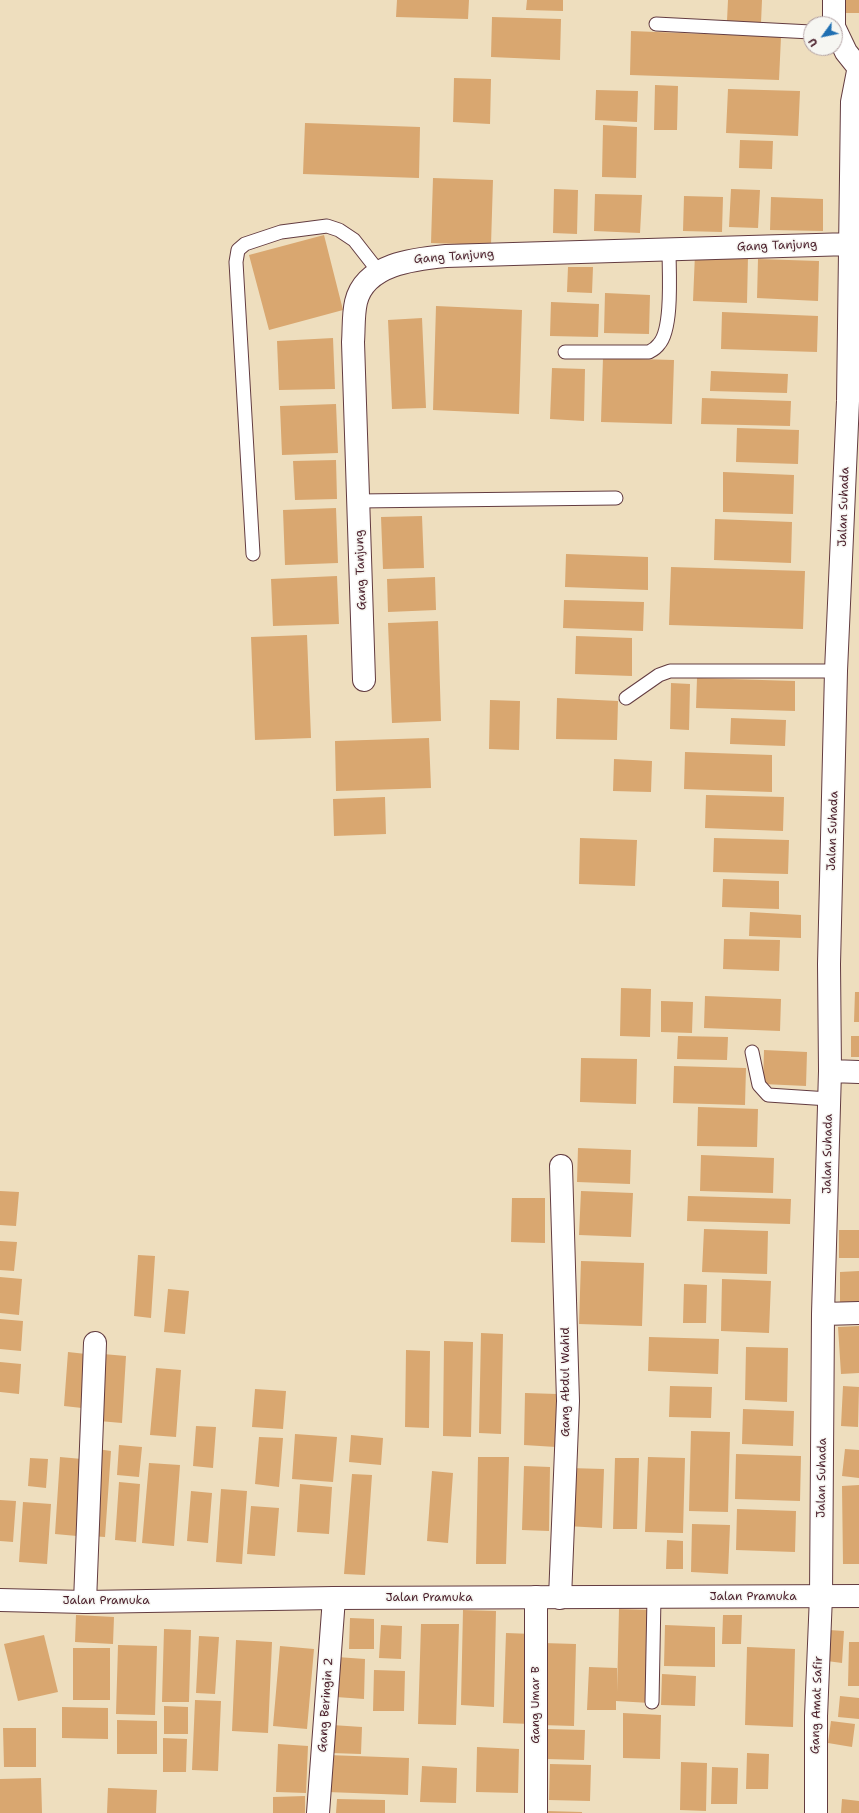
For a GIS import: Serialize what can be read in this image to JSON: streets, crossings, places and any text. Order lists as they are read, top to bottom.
{
  "streets": {
    "street": [
      "Gang Tanjung",
      "Jalan Suhada",
      "Gang Abdul Wahid",
      "Jalan Pramuka",
      "Gang Beringin 2",
      "Gang Umar B",
      "Gang Amat Safir"
    ]
  },
  "crossings": [
    ["Gang Tanjung", "Jalan Suhada"],
    ["Jalan Suhada", "Jalan Pramuka"],
    ["Jalan Suhada", "Gang Amat Safir"],
    ["Gang Abdul Wahid", "Jalan Pramuka"],
    ["Jalan Pramuka", "Gang Beringin 2"],
    ["Jalan Pramuka", "Gang Umar B"],
    ["Jalan Pramuka", "Gang Amat Safir"]
  ],
  "north": "bottom left"
}
